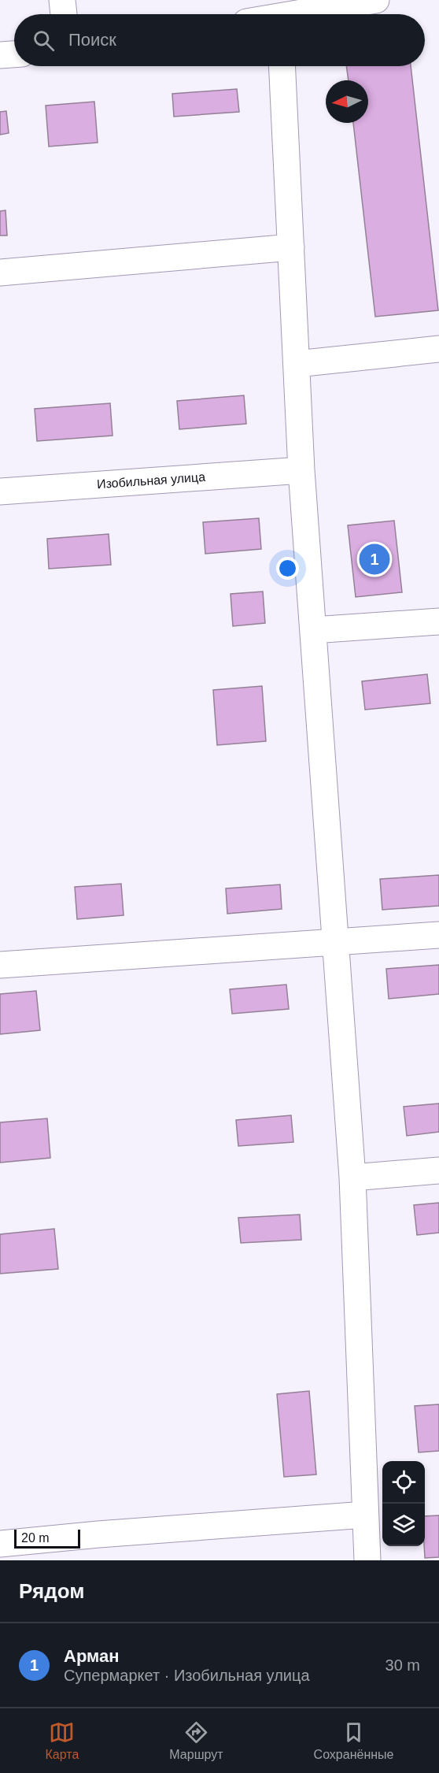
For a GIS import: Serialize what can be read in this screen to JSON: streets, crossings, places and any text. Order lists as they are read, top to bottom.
{
  "streets": {
    "street": ["Изобильная улица"]
  },
  "scale_bar": "20 m",
  "north": "left",
  "page": {
    "search": "Поиск",
    "pins": "1",
    "scale": "20 m",
    "heading": "Рядом",
    "list": [
      {
        "mark": "1",
        "name": "Арман",
        "note": "Супермаркет · Изобильная улица",
        "value": "30 m"
      }
    ],
    "nav": ["Карта", "Маршрут", "Сохранённые"]
  }
}
